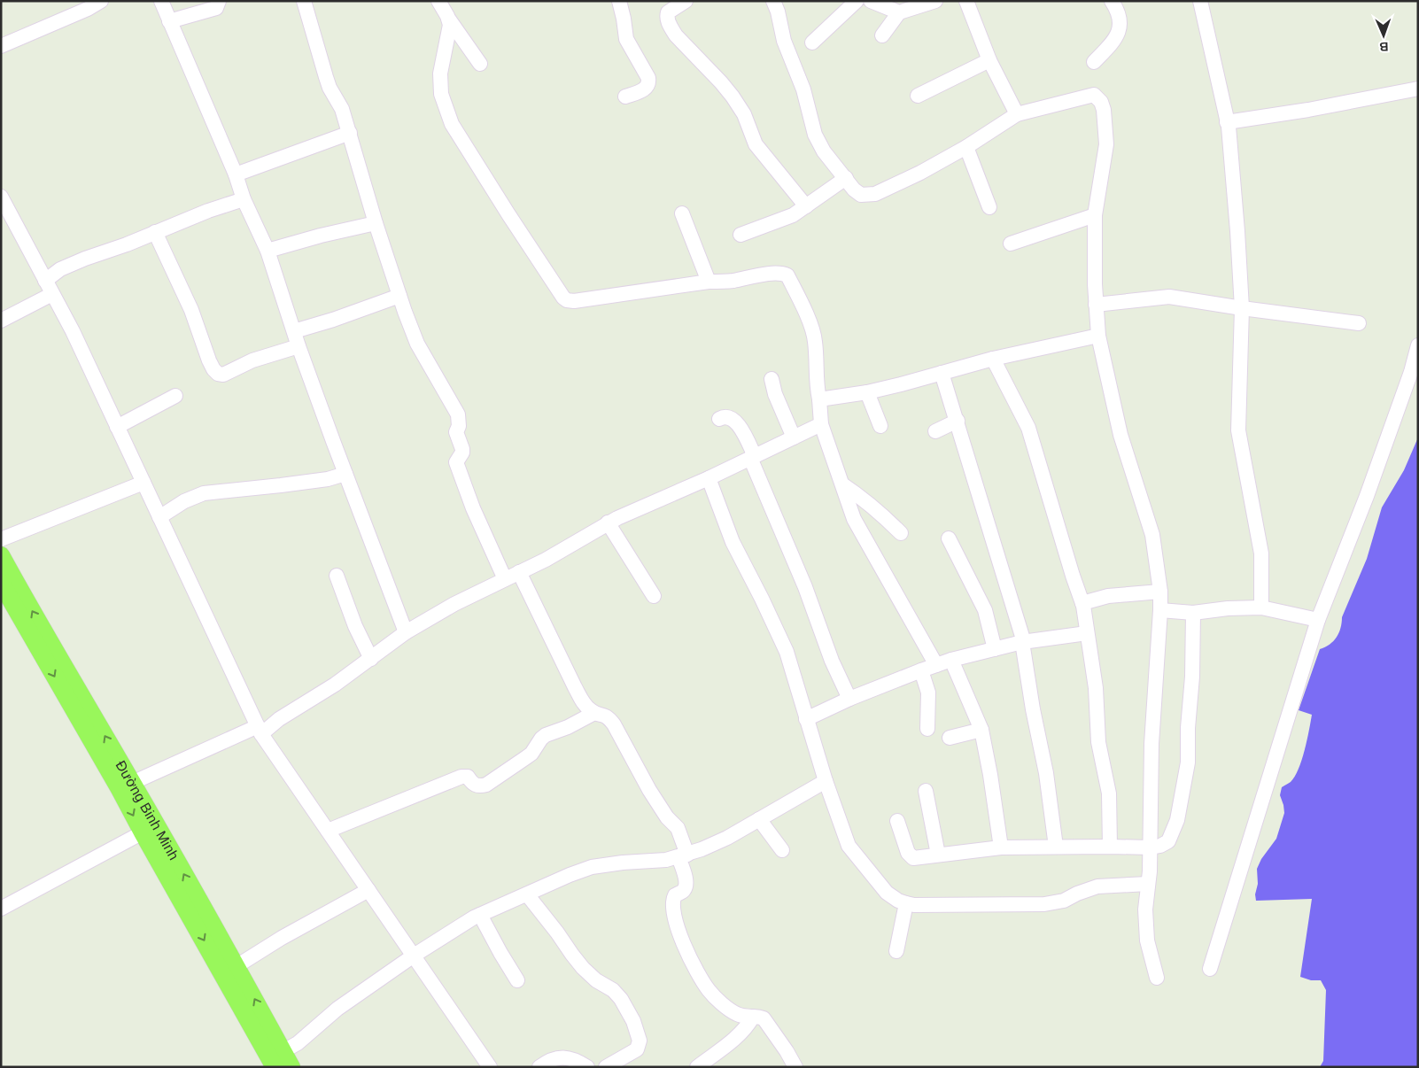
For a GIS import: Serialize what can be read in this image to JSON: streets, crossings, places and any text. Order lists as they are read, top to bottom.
{
  "streets": {
    "main road": ["Đường Binh Minh"]
  },
  "north": "bottom"
}
